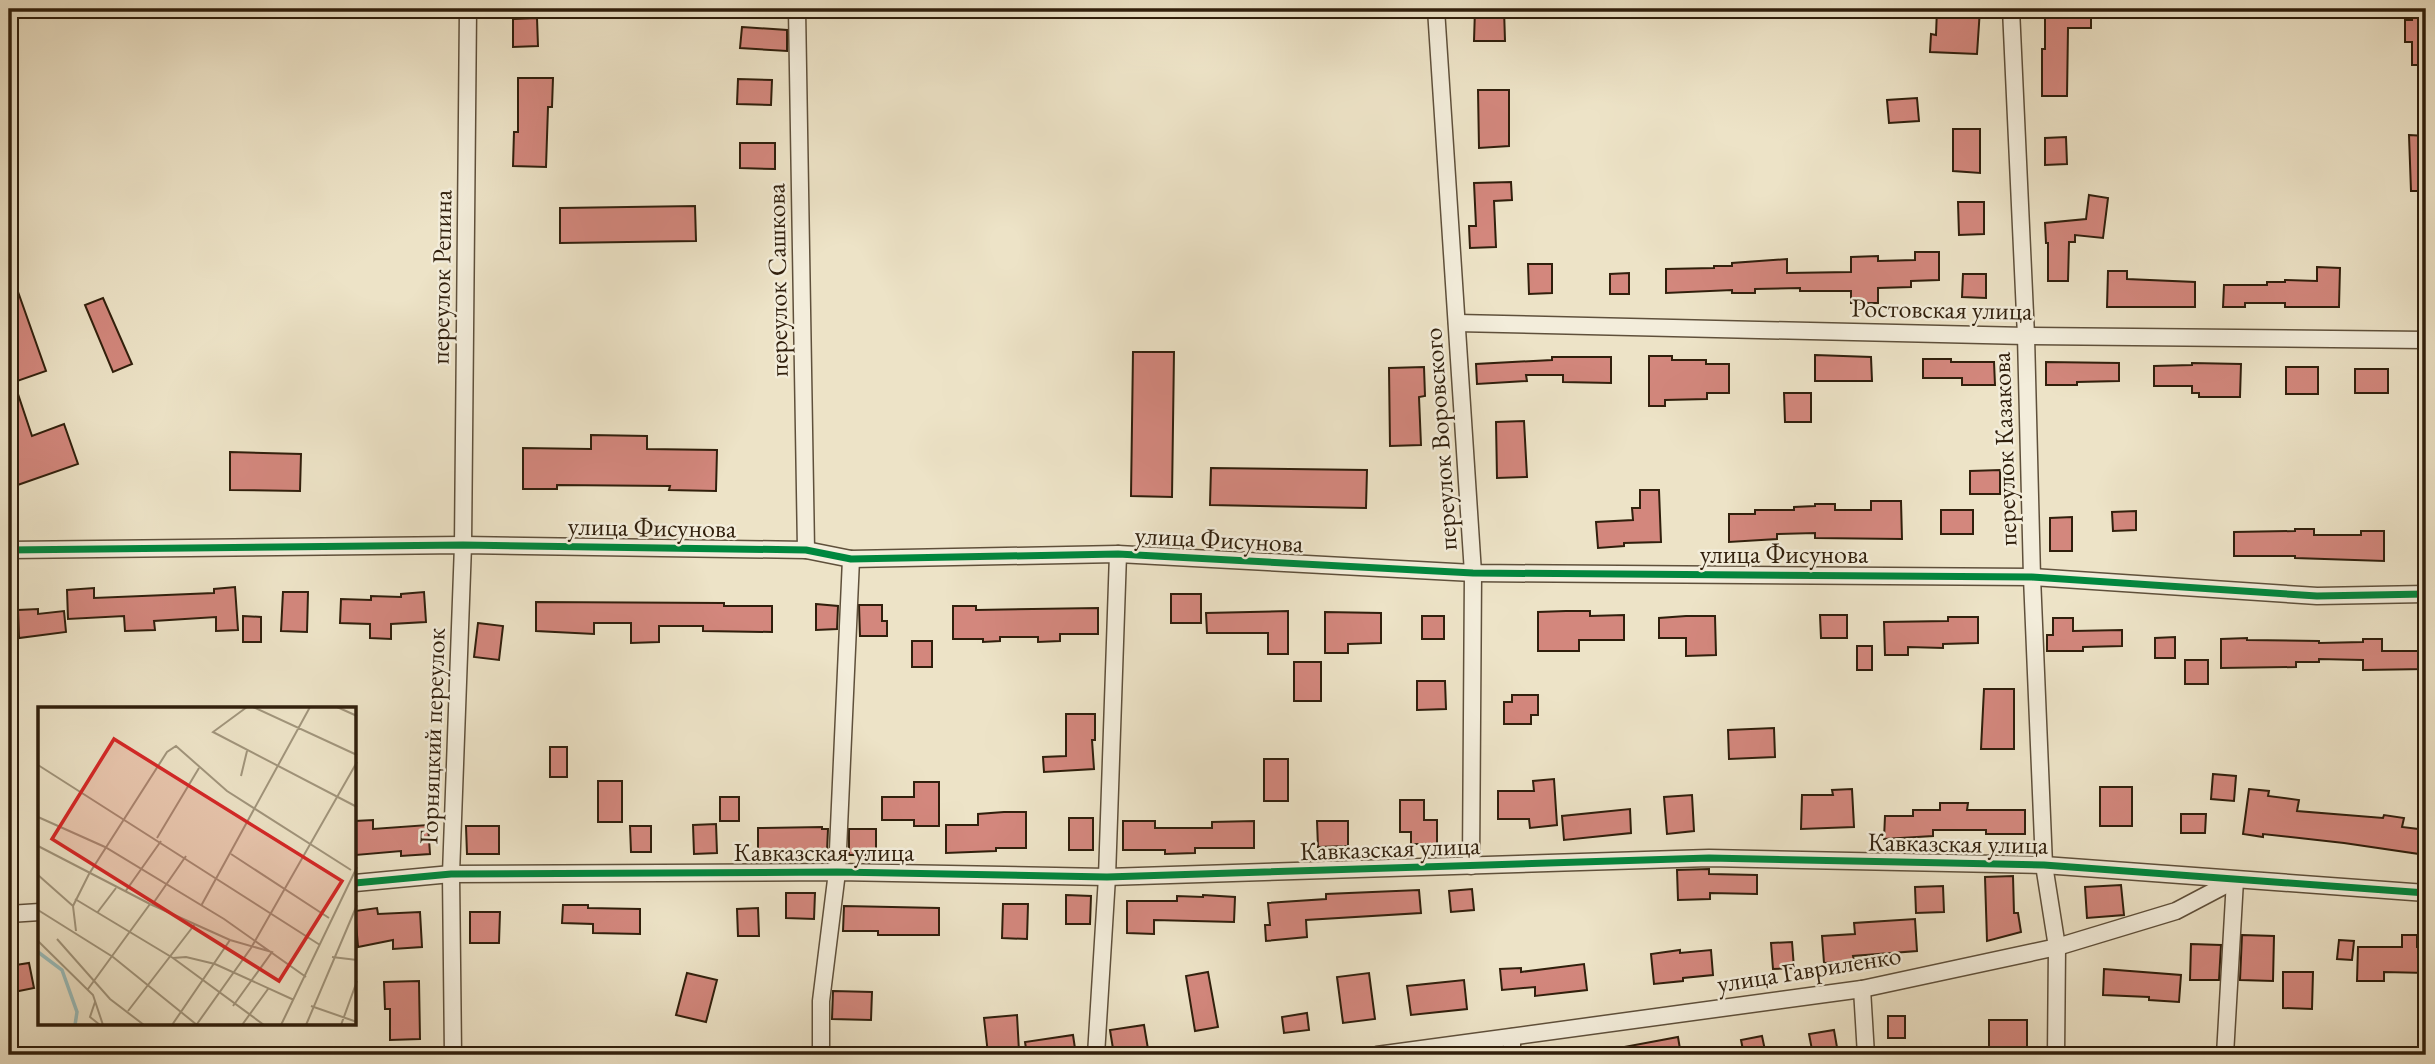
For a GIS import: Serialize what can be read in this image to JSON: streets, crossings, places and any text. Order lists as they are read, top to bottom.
{
  "streets": {
    "street": [
      "переулок Репина",
      "переулок Сашкова",
      "Ростовская улица",
      "переулок Воровского",
      "переулок Казакова",
      "улица Фисунова",
      "Горняцкий переулок",
      "Кавказская улица",
      "улица Гавриленко"
    ]
  },
  "crossings": [
    ["переулок Репина", "улица Фисунова"],
    ["переулок Репина", "Горняцкий переулок"],
    ["переулок Сашкова", "улица Фисунова"],
    ["Ростовская улица", "переулок Воровского"],
    ["Ростовская улица", "переулок Казакова"],
    ["переулок Воровского", "улица Фисунова"],
    ["переулок Воровского", "Кавказская улица"],
    ["переулок Казакова", "улица Фисунова"],
    ["переулок Казакова", "Кавказская улица"],
    ["переулок Казакова", "улица Гавриленко"],
    ["улица Фисунова", "Горняцкий переулок"],
    ["Горняцкий переулок", "Кавказская улица"],
    ["Кавказская улица", "улица Гавриленко"]
  ]
}
